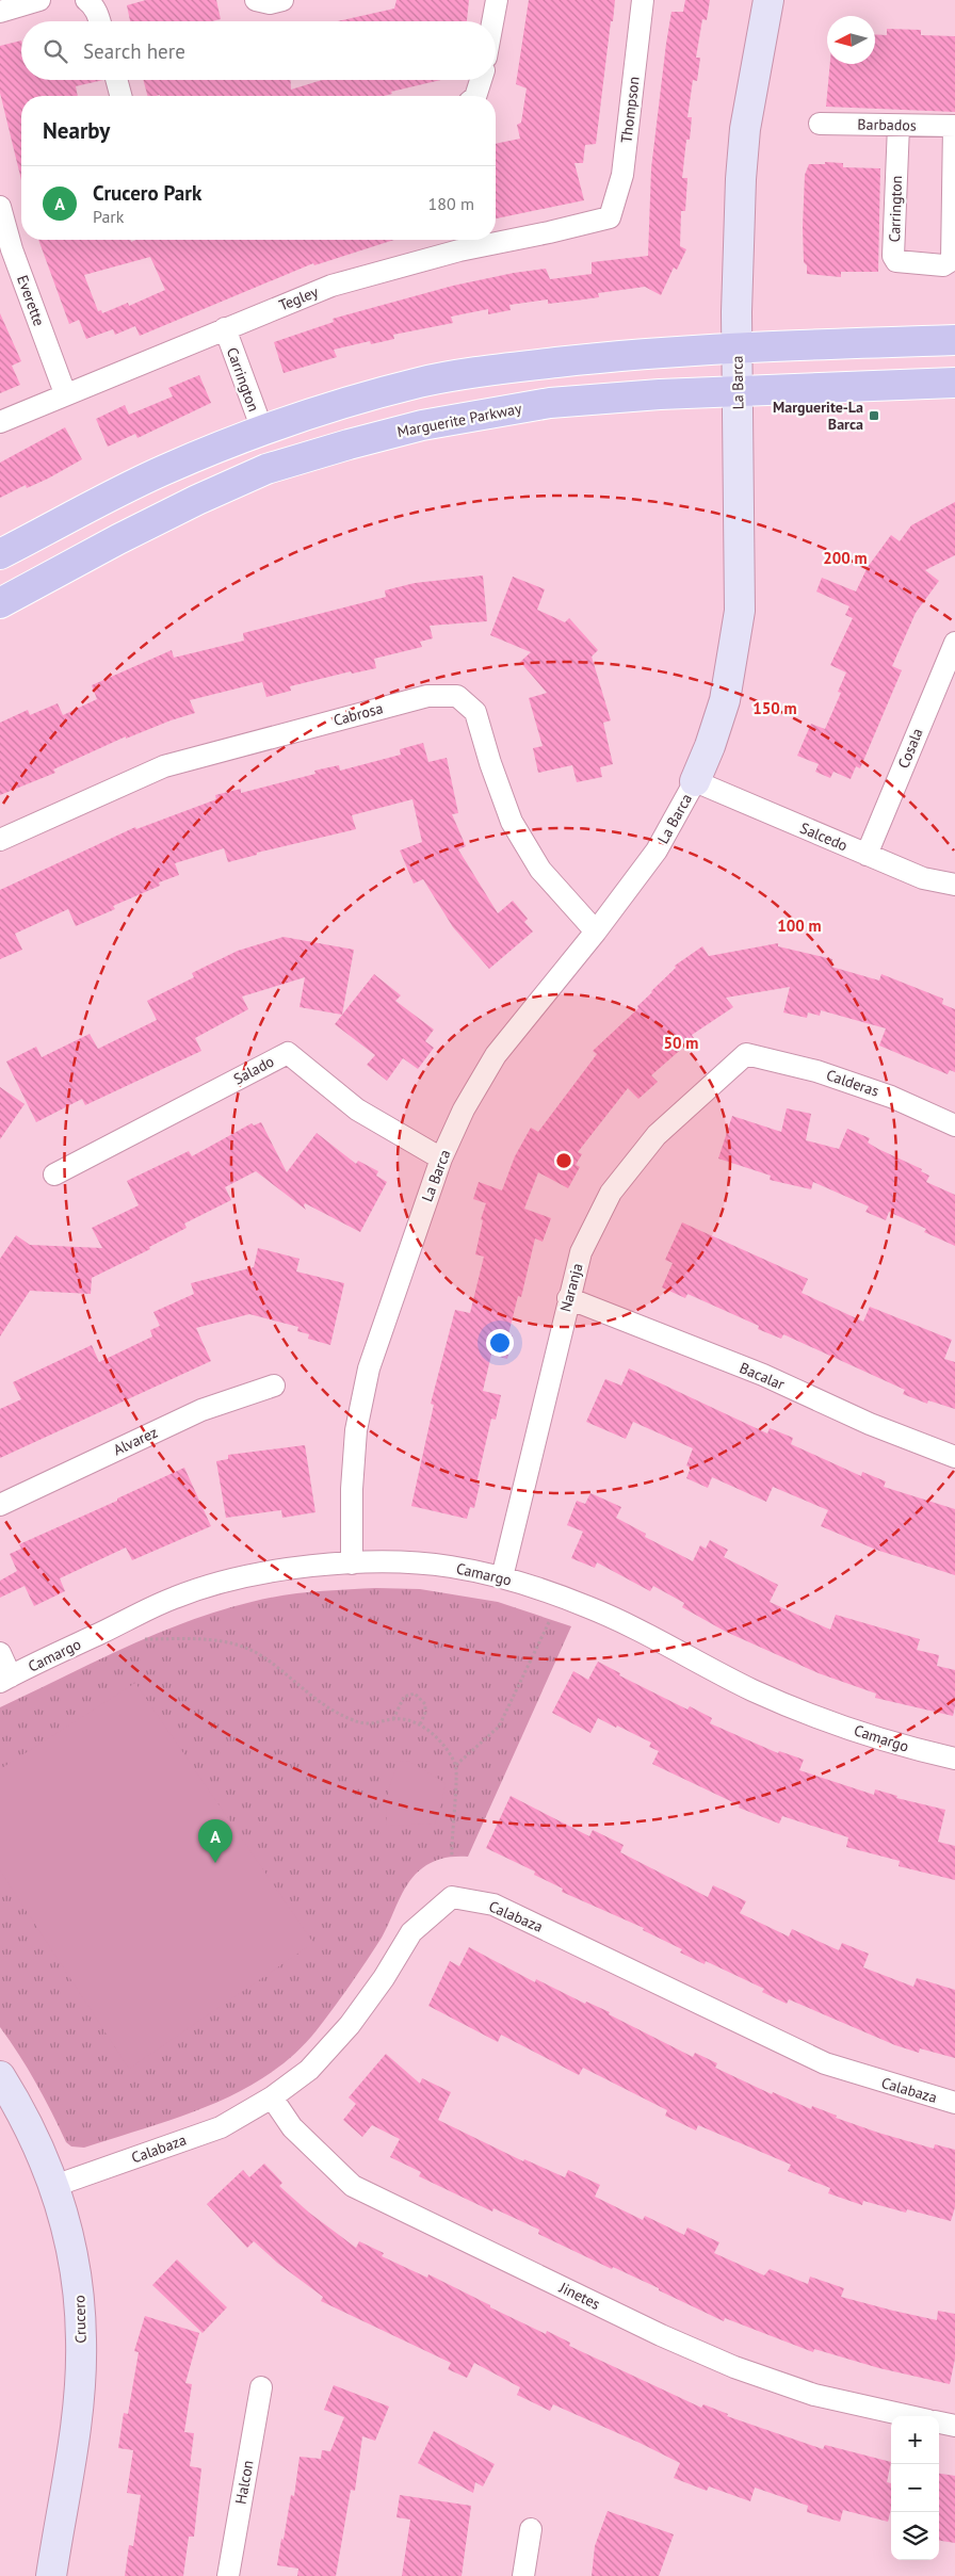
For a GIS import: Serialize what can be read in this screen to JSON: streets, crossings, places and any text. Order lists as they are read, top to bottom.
{
  "streets": {
    "main road": ["Marguerite Parkway"],
    "street": [
      "Thompson",
      "Barbados",
      "Carrington",
      "Tegley",
      "Everette",
      "La Barca",
      "Cabrosa",
      "Cosala",
      "Salcedo",
      "Salado",
      "Calderas",
      "Naranja",
      "Bacalar",
      "Alvarez",
      "Camargo",
      "Calabaza",
      "Jinetes",
      "Crucero",
      "Halcon"
    ]
  },
  "crossings": [
    ["Thompson", "Tegley"],
    ["Barbados", "Carrington"],
    ["Carrington", "Tegley"],
    ["Tegley", "Everette"],
    ["La Barca", "Marguerite Parkway"],
    ["La Barca", "Cabrosa"],
    ["La Barca", "Salcedo"],
    ["La Barca", "Salado"],
    ["La Barca", "Camargo"],
    ["Cosala", "Salcedo"],
    ["Calderas", "Naranja"],
    ["Naranja", "Bacalar"],
    ["Naranja", "Camargo"],
    ["Calabaza", "Jinetes"],
    ["Calabaza", "Crucero"]
  ],
  "places": {
    "transit": ["Marguerite-La Barca"]
  },
  "north": "left",
  "page": {
    "search": "Search here",
    "heading": "Nearby",
    "list": [
      {
        "mark": "A",
        "name": "Crucero Park",
        "note": "Park",
        "value": "180 m"
      }
    ],
    "pins": "A",
    "map_buttons": ["+", "−"]
  },
  "rings": [
    "200 m",
    "150 m",
    "100 m",
    "50 m"
  ]
}
